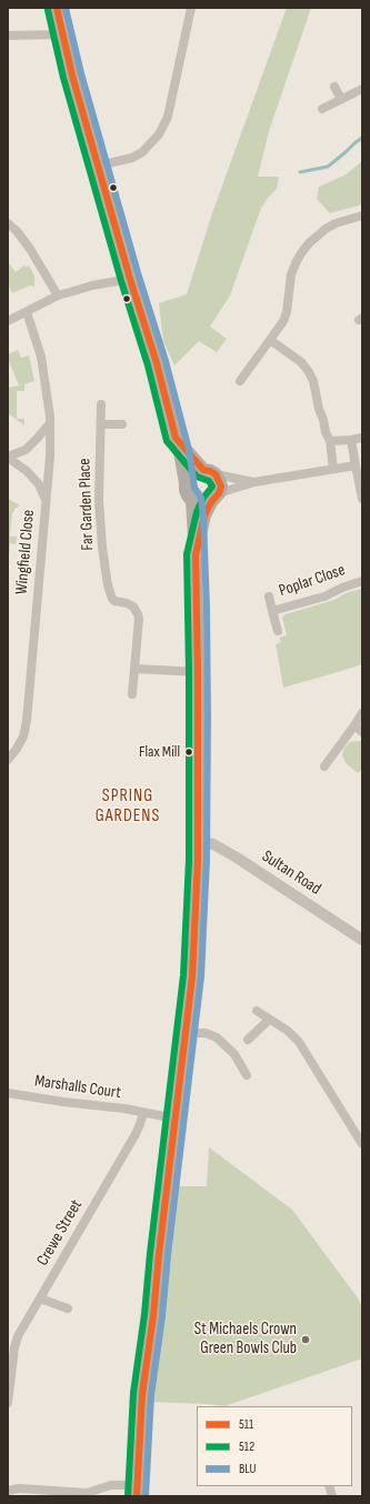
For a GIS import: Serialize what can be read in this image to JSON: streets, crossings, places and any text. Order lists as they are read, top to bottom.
{
  "streets": {
    "street": [
      "Far Garden Place",
      "Wingfield Close",
      "Poplar Close",
      "Sultan Road",
      "Marshalls Court",
      "Crewe Street"
    ]
  },
  "crossings": [
    ["Marshalls Court", "Crewe Street"]
  ],
  "districts": ["SPRING GARDENS"],
  "places": ["Flax Mill", "St Michaels Crown Green Bowls Club"],
  "lines": ["transit line 511", "transit line BLU", "transit line 512"],
  "legend": ["511", "512", "BLU"]
}
